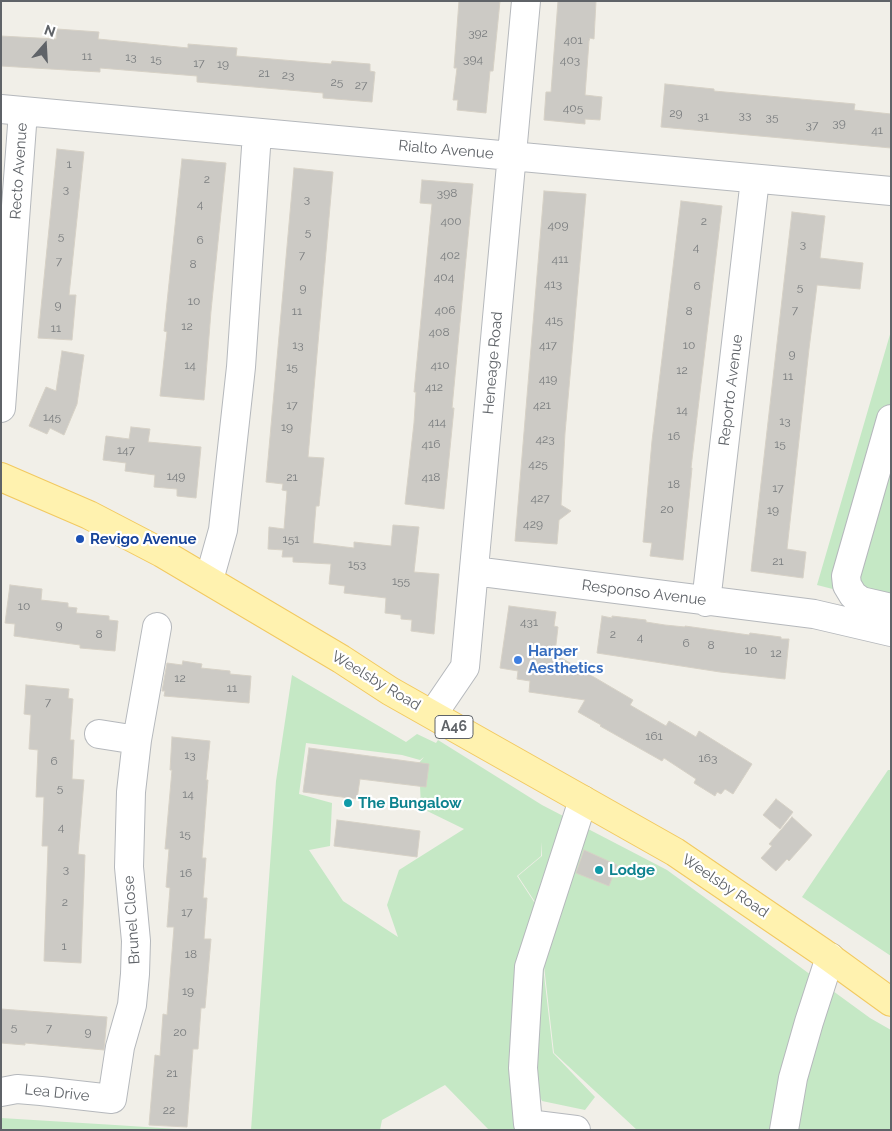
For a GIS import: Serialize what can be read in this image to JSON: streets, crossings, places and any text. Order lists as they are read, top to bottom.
{
  "streets": {
    "main road": ["Weelsby Road", "A46"],
    "street": [
      "Rialto Avenue",
      "Recto Avenue",
      "Heneage Road",
      "Reporto Avenue",
      "Responso Avenue",
      "Brunel Close",
      "Lea Drive"
    ]
  },
  "crossings": [
    ["Rialto Avenue", "Recto Avenue"],
    ["Rialto Avenue", "Heneage Road"],
    ["Rialto Avenue", "Reporto Avenue"],
    ["Heneage Road", "Responso Avenue"],
    ["Heneage Road", "Weelsby Road"],
    ["Reporto Avenue", "Responso Avenue"],
    ["Brunel Close", "Lea Drive"]
  ],
  "places": [
    "Revigo Avenue",
    "Harper Aesthetics",
    "The Bungalow",
    "Lodge"
  ],
  "house_numbers": [
    "392",
    "401",
    "11",
    "13",
    "15",
    "394",
    "403",
    "17",
    "19",
    "21",
    "23",
    "25",
    "27",
    "405",
    "29",
    "33",
    "31",
    "35",
    "39",
    "37",
    "41",
    "1",
    "2",
    "3",
    "398",
    "3",
    "4",
    "400",
    "2",
    "409",
    "5",
    "5",
    "6",
    "3",
    "4",
    "7",
    "402",
    "411",
    "7",
    "8",
    "404",
    "413",
    "6",
    "5",
    "9",
    "10",
    "9",
    "406",
    "7",
    "11",
    "8",
    "415",
    "12",
    "11",
    "408",
    "13",
    "417",
    "10",
    "9",
    "14",
    "410",
    "15",
    "12",
    "11",
    "419",
    "412",
    "17",
    "421",
    "14",
    "145",
    "13",
    "414",
    "19",
    "16",
    "423",
    "416",
    "15",
    "147",
    "425",
    "149",
    "21",
    "418",
    "18",
    "17",
    "427",
    "20",
    "19",
    "429",
    "151",
    "21",
    "153",
    "155",
    "10",
    "431",
    "9",
    "8",
    "2",
    "4",
    "6",
    "8",
    "10",
    "12",
    "12",
    "11",
    "7",
    "161",
    "13",
    "163",
    "6",
    "5",
    "14",
    "4",
    "15",
    "3",
    "16",
    "2",
    "17",
    "1",
    "18",
    "19",
    "5",
    "7",
    "9",
    "20",
    "21",
    "22"
  ],
  "north": "top"
}
